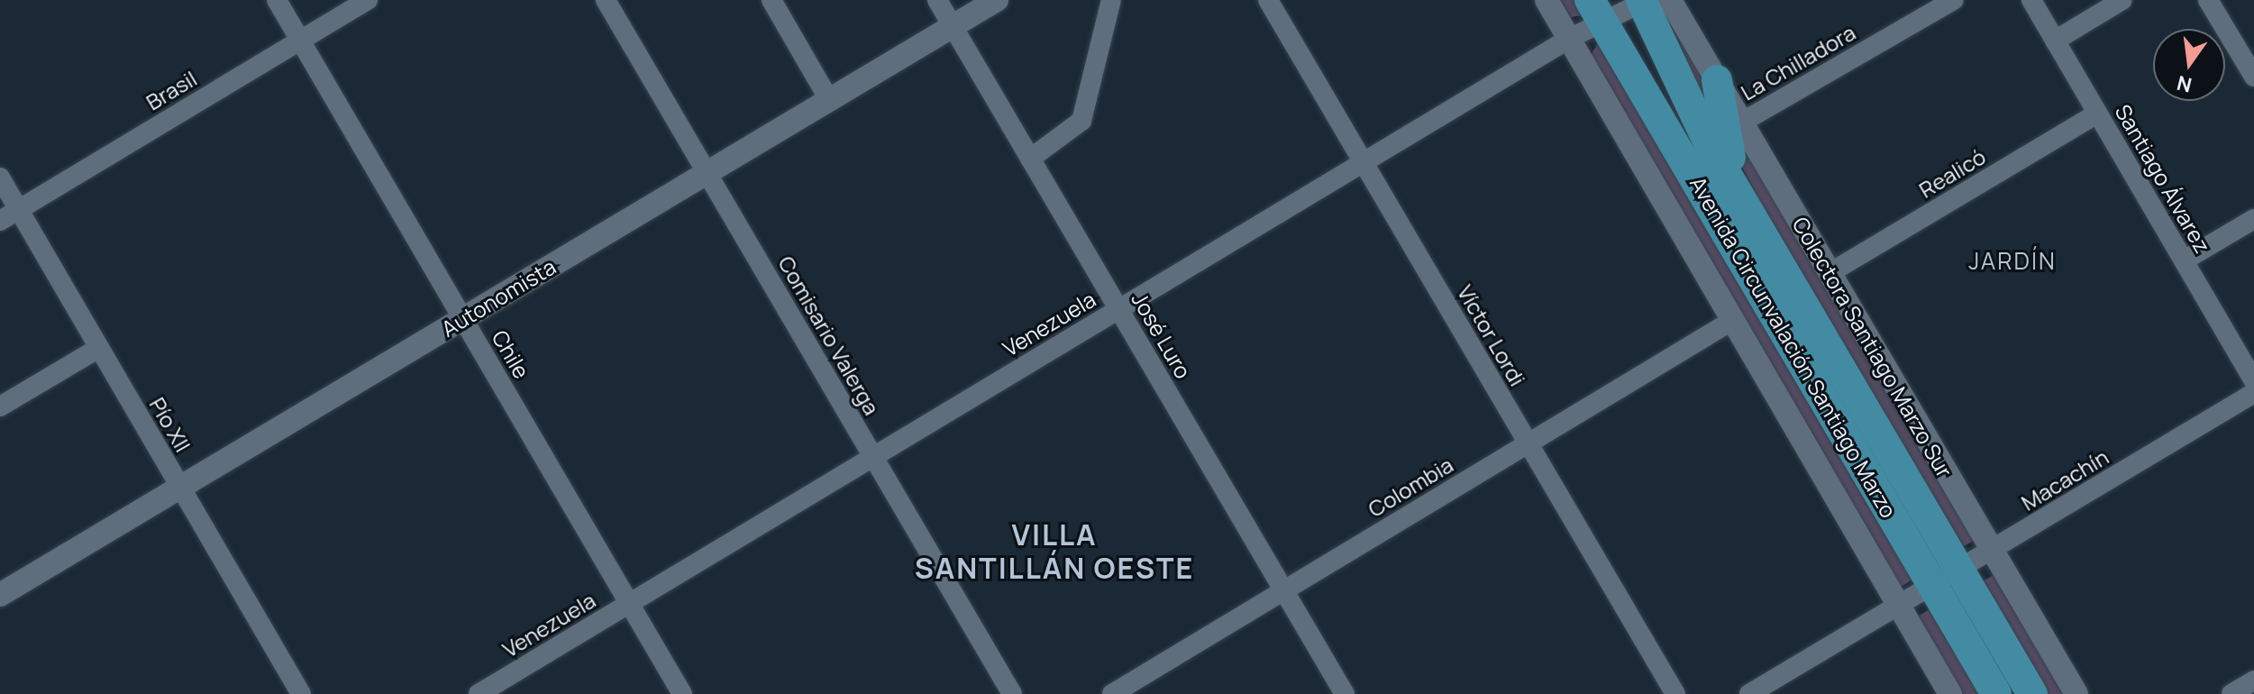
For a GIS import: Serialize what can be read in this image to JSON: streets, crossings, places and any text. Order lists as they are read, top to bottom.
{
  "streets": {
    "main road": ["Avenida Circunvalación Santiago Marzo"],
    "street": [
      "La Chilladora",
      "Brasil",
      "Realicó",
      "Santiago Álvarez",
      "Autonomista",
      "Venezuela",
      "Comisario Valerga",
      "José Luro",
      "Víctor Lordi",
      "Colectora Santiago Marzo Sur",
      "Chile",
      "Pío XII",
      "Macachín",
      "Colombia"
    ]
  },
  "crossings": [
    ["La Chilladora", "Colectora Santiago Marzo Sur"],
    ["Brasil", "Chile"],
    ["Brasil", "Pío XII"],
    ["Realicó", "Santiago Álvarez"],
    ["Realicó", "Colectora Santiago Marzo Sur"],
    ["Autonomista", "Comisario Valerga"],
    ["Autonomista", "José Luro"],
    ["Autonomista", "Chile"],
    ["Autonomista", "Pío XII"],
    ["Venezuela", "Comisario Valerga"],
    ["Venezuela", "José Luro"],
    ["Venezuela", "Víctor Lordi"],
    ["Venezuela", "Avenida Circunvalación Santiago Marzo"],
    ["Venezuela", "Colectora Santiago Marzo Sur"],
    ["Venezuela", "Chile"],
    ["José Luro", "Colombia"],
    ["Víctor Lordi", "Colombia"],
    ["Avenida Circunvalación Santiago Marzo", "Colectora Santiago Marzo Sur"],
    ["Avenida Circunvalación Santiago Marzo", "Macachín"],
    ["Colectora Santiago Marzo Sur", "Macachín"]
  ],
  "districts": ["JARDÍN", "VILLA SANTILLÁN OESTE"],
  "north": "bottom"
}
